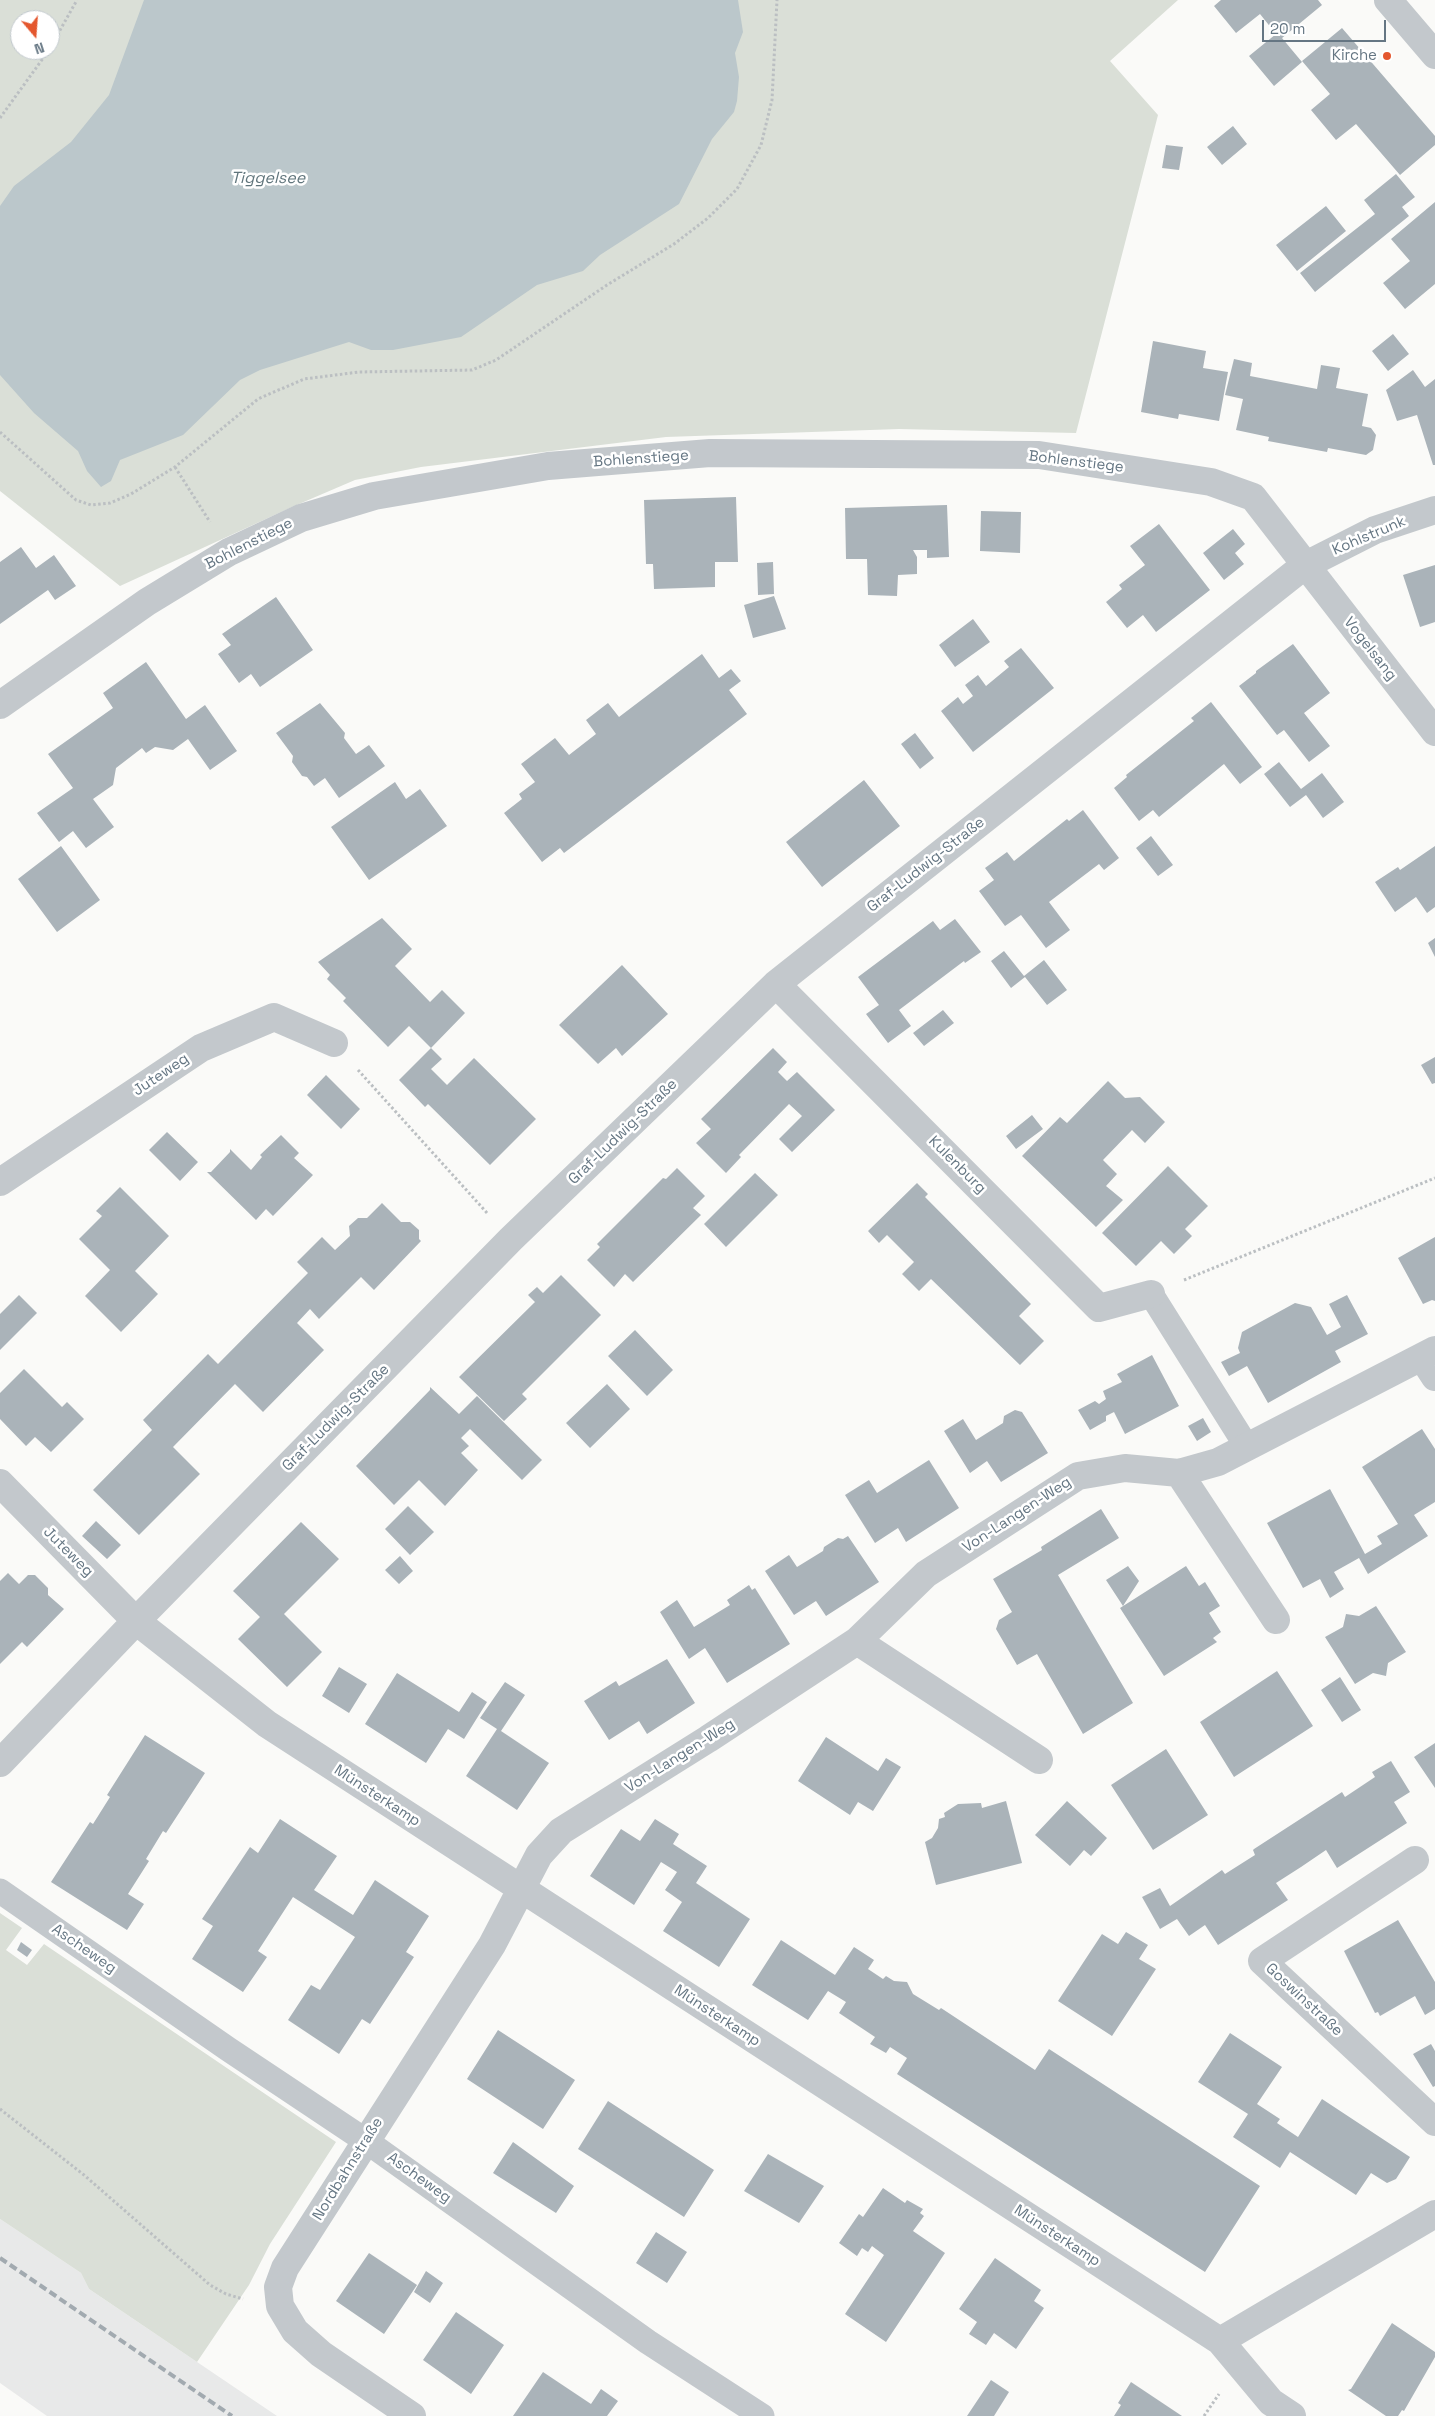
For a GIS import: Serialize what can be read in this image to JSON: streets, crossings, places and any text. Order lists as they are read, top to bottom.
{
  "streets": {
    "street": [
      "Bohlenstiege",
      "Kohlstrunk",
      "Vogelsang",
      "Graf-Ludwig-Straße",
      "Juteweg",
      "Kulenburg",
      "Von-Langen-Weg",
      "Münsterkamp",
      "Goswinstraße",
      "Nordbahnstraße"
    ],
    "lane": ["Ascheweg"]
  },
  "crossings": [
    ["Bohlenstiege", "Kohlstrunk"],
    ["Bohlenstiege", "Vogelsang"],
    ["Bohlenstiege", "Graf-Ludwig-Straße"],
    ["Kohlstrunk", "Vogelsang"],
    ["Kohlstrunk", "Graf-Ludwig-Straße"],
    ["Vogelsang", "Graf-Ludwig-Straße"],
    ["Graf-Ludwig-Straße", "Juteweg"],
    ["Graf-Ludwig-Straße", "Kulenburg"],
    ["Graf-Ludwig-Straße", "Münsterkamp"],
    ["Juteweg", "Münsterkamp"],
    ["Von-Langen-Weg", "Münsterkamp"],
    ["Von-Langen-Weg", "Nordbahnstraße"],
    ["Münsterkamp", "Nordbahnstraße"],
    ["Ascheweg", "Nordbahnstraße"]
  ],
  "water": ["Tiggelsee"],
  "places": ["Kirche"],
  "scale_bar": "20 m",
  "north": "bottom"
}
